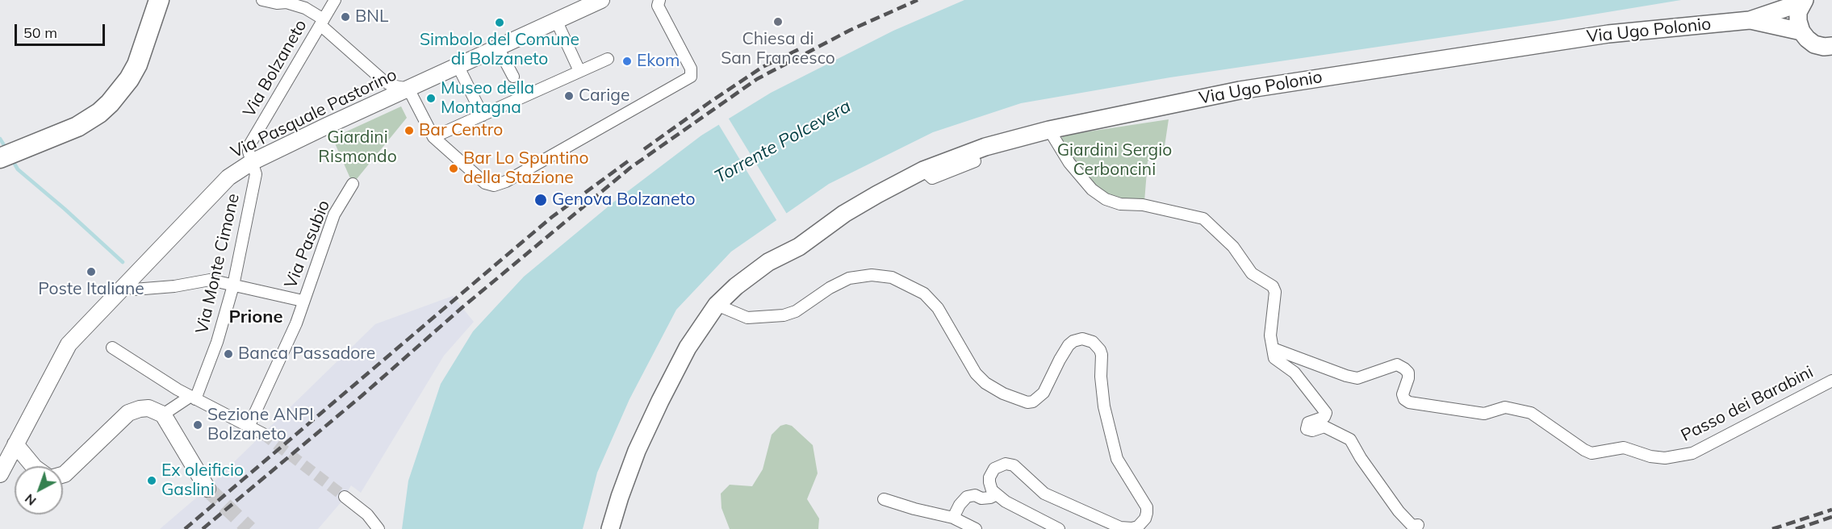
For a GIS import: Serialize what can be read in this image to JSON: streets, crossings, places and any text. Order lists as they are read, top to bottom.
{
  "streets": {
    "main road": ["Via Ugo Polonio", "Via Pasquale Pastorino"],
    "street": [
      "Via Bolzaneto",
      "Via Pasubio",
      "Via Monte Cimone",
      "Passo dei Barabini"
    ]
  },
  "crossings": [
    ["Via Bolzaneto", "Via Pasquale Pastorino"],
    ["Via Bolzaneto", "Via Monte Cimone"],
    ["Via Pasquale Pastorino", "Via Monte Cimone"]
  ],
  "districts": ["Prione"],
  "water": ["Torrente Polcevera"],
  "parks": ["Giardini Rismondo", "Giardini Sergio Cerboncini"],
  "places": [
    "BNL",
    "Chiesa di San Francesco",
    "Simbolo del Comune di Bolzaneto",
    "Ekom",
    "Carige",
    "Museo della Montagna",
    "Bar Centro",
    "Bar Lo Spuntino della Stazione",
    "Genova Bolzaneto",
    "Poste Italiane",
    "Banca Passadore",
    "Sezione ANPI Bolzaneto",
    "Ex oleificio Gaslini"
  ],
  "scale_bar": "50 m",
  "north": "bottom left"
}
